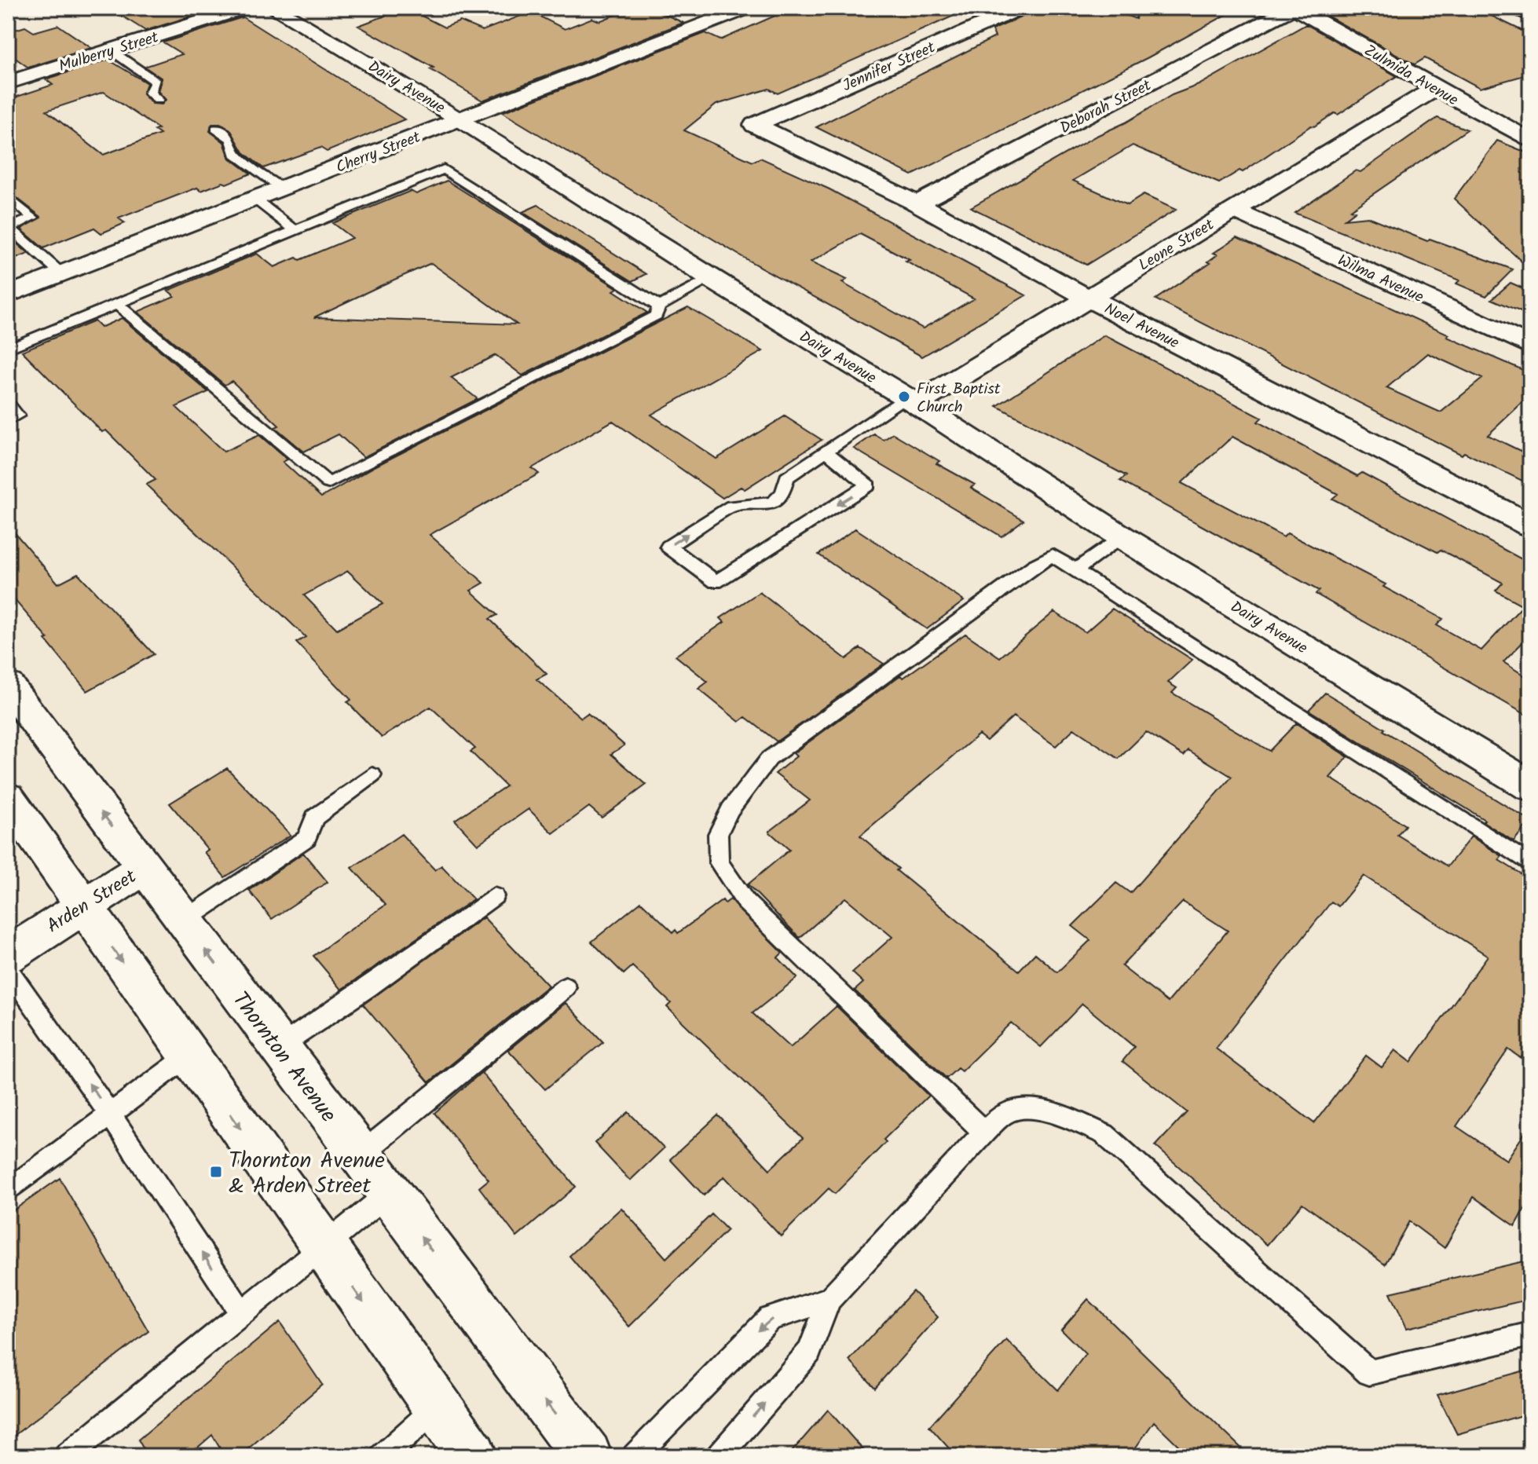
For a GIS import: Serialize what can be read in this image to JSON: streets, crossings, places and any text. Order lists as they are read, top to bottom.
{
  "streets": {
    "street": [
      "Mulberry Street",
      "Jennifer Street",
      "Zulmida Avenue",
      "Dairy Avenue",
      "Deborah Street",
      "Cherry Street",
      "Leone Street",
      "Wilma Avenue",
      "Noel Avenue",
      "Arden Street",
      "Thornton Avenue"
    ]
  },
  "crossings": [
    ["Jennifer Street", "Noel Avenue"],
    ["Zulmida Avenue", "Deborah Street"],
    ["Zulmida Avenue", "Leone Street"],
    ["Dairy Avenue", "Cherry Street"],
    ["Dairy Avenue", "Leone Street"],
    ["Deborah Street", "Noel Avenue"],
    ["Leone Street", "Wilma Avenue"],
    ["Leone Street", "Noel Avenue"],
    ["Arden Street", "Thornton Avenue"]
  ],
  "places": {
    "other": ["First Baptist Church"],
    "transit": ["Thornton Avenue & Arden Street"]
  }
}
